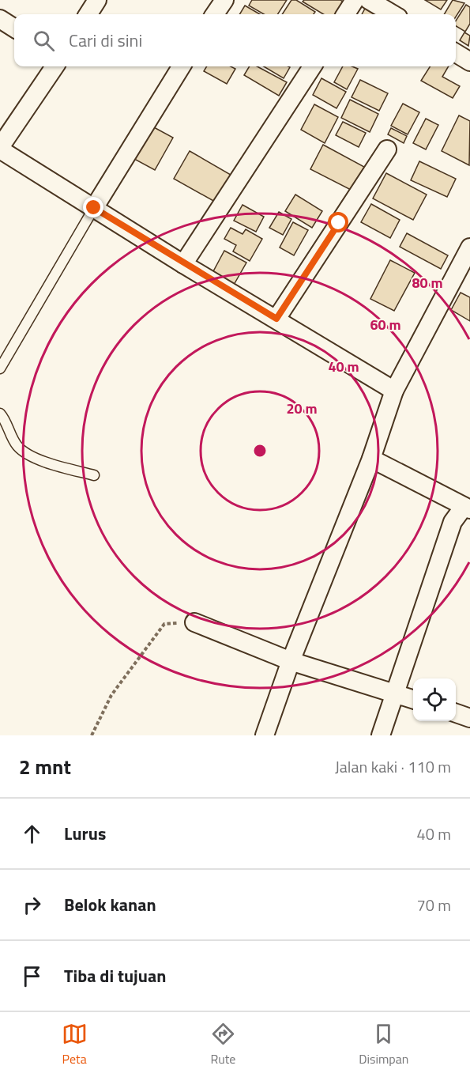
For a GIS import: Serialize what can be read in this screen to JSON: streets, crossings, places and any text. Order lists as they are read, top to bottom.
{
  "page": {
    "search": "Cari di sini",
    "heading": ["2 mnt", "Jalan kaki · 110 m"],
    "list": [
      ["Lurus", "40 m"],
      ["Belok kanan", "70 m"],
      "Tiba di tujuan"
    ],
    "nav": ["Peta", "Rute", "Disimpan"]
  },
  "rings": [
    "80 m",
    "60 m",
    "40 m",
    "20 m"
  ]
}
